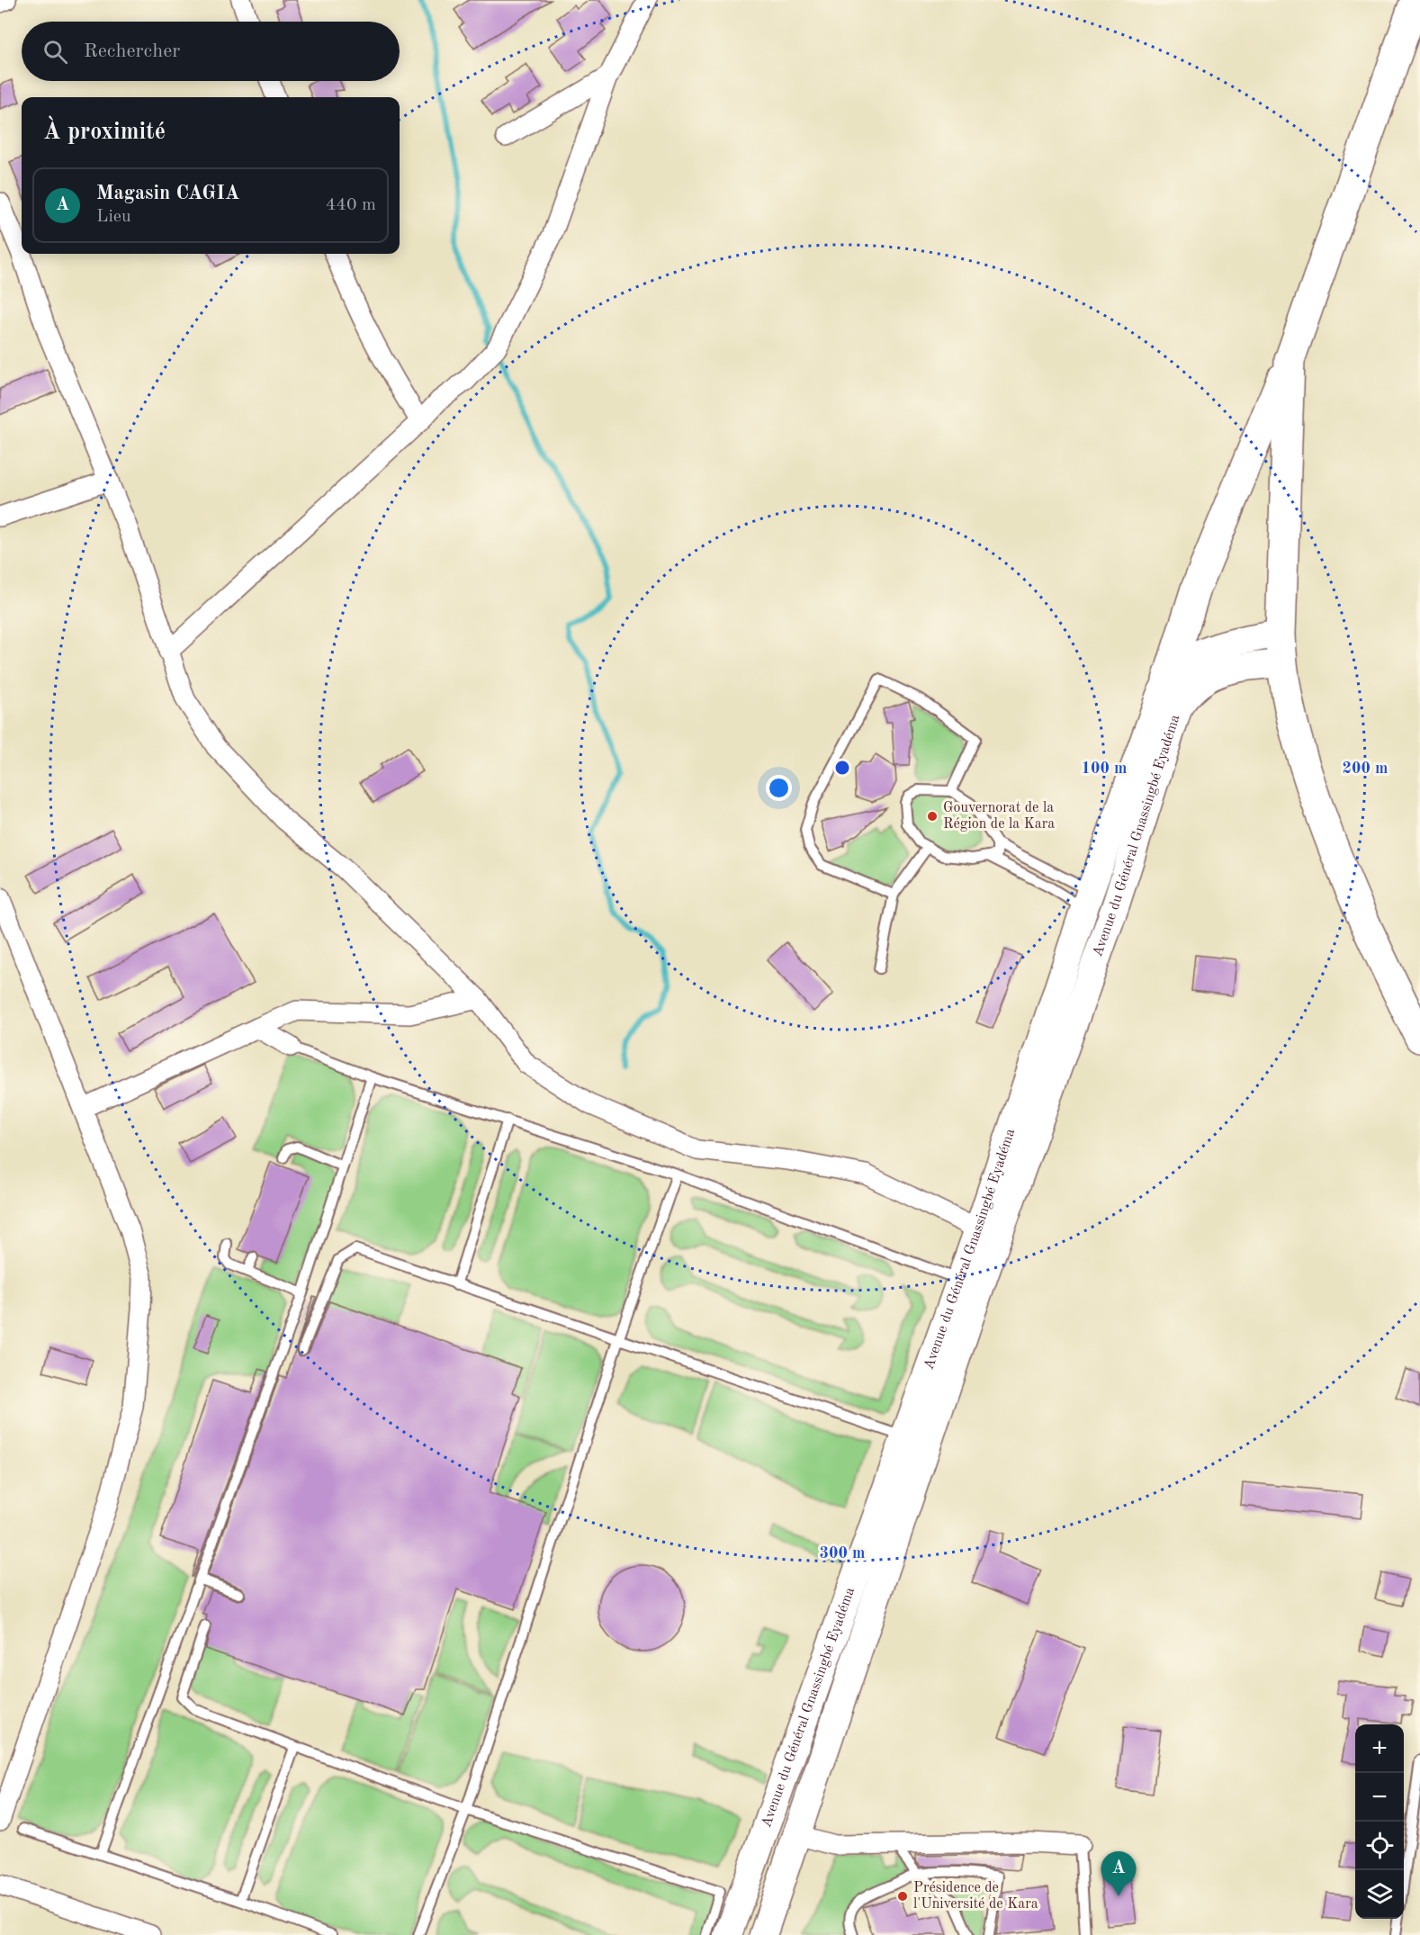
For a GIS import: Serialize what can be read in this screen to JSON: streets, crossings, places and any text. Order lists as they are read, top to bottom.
{
  "streets": {
    "main road": ["Avenue du Général Gnassingbé Eyadéma"]
  },
  "places": ["Gouvernorat de la Région de la Kara", "Présidence de l'Université de Kara"],
  "page": {
    "search": "Rechercher",
    "heading": "À proximité",
    "list": [
      {
        "mark": "A",
        "name": "Magasin CAGIA",
        "note": "Lieu",
        "value": "440 m"
      }
    ],
    "map_buttons": ["+", "−"],
    "pins": "A"
  },
  "rings": ["100 m", "200 m", "300 m"]
}
